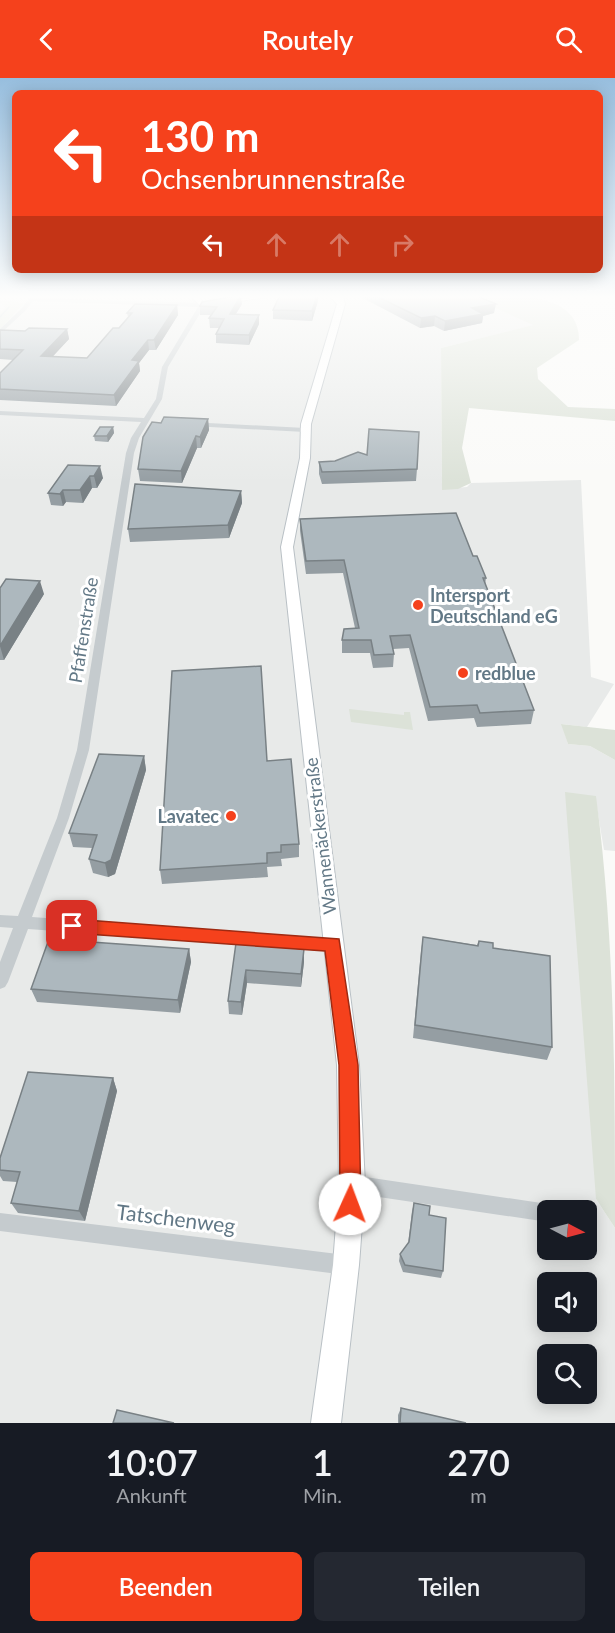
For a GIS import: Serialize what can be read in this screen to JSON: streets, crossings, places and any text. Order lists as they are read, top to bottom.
{
  "streets": {
    "street": ["Pfaffenstraße", "Wannenäckerstraße", "Tatschenweg"]
  },
  "crossings": [
    ["Wannenäckerstraße", "Tatschenweg"]
  ],
  "places": ["Intersport Deutschland eG", "redblue", "Lavatec"],
  "north": "right",
  "page": {
    "header": "Routely",
    "turn": ["130 m", "Ochsenbrunnenstraße"],
    "eta": [
      "10:07",
      "Ankunft",
      "1",
      "Min.",
      "270",
      "m"
    ],
    "buttons": ["Beenden", "Teilen"]
  }
}
